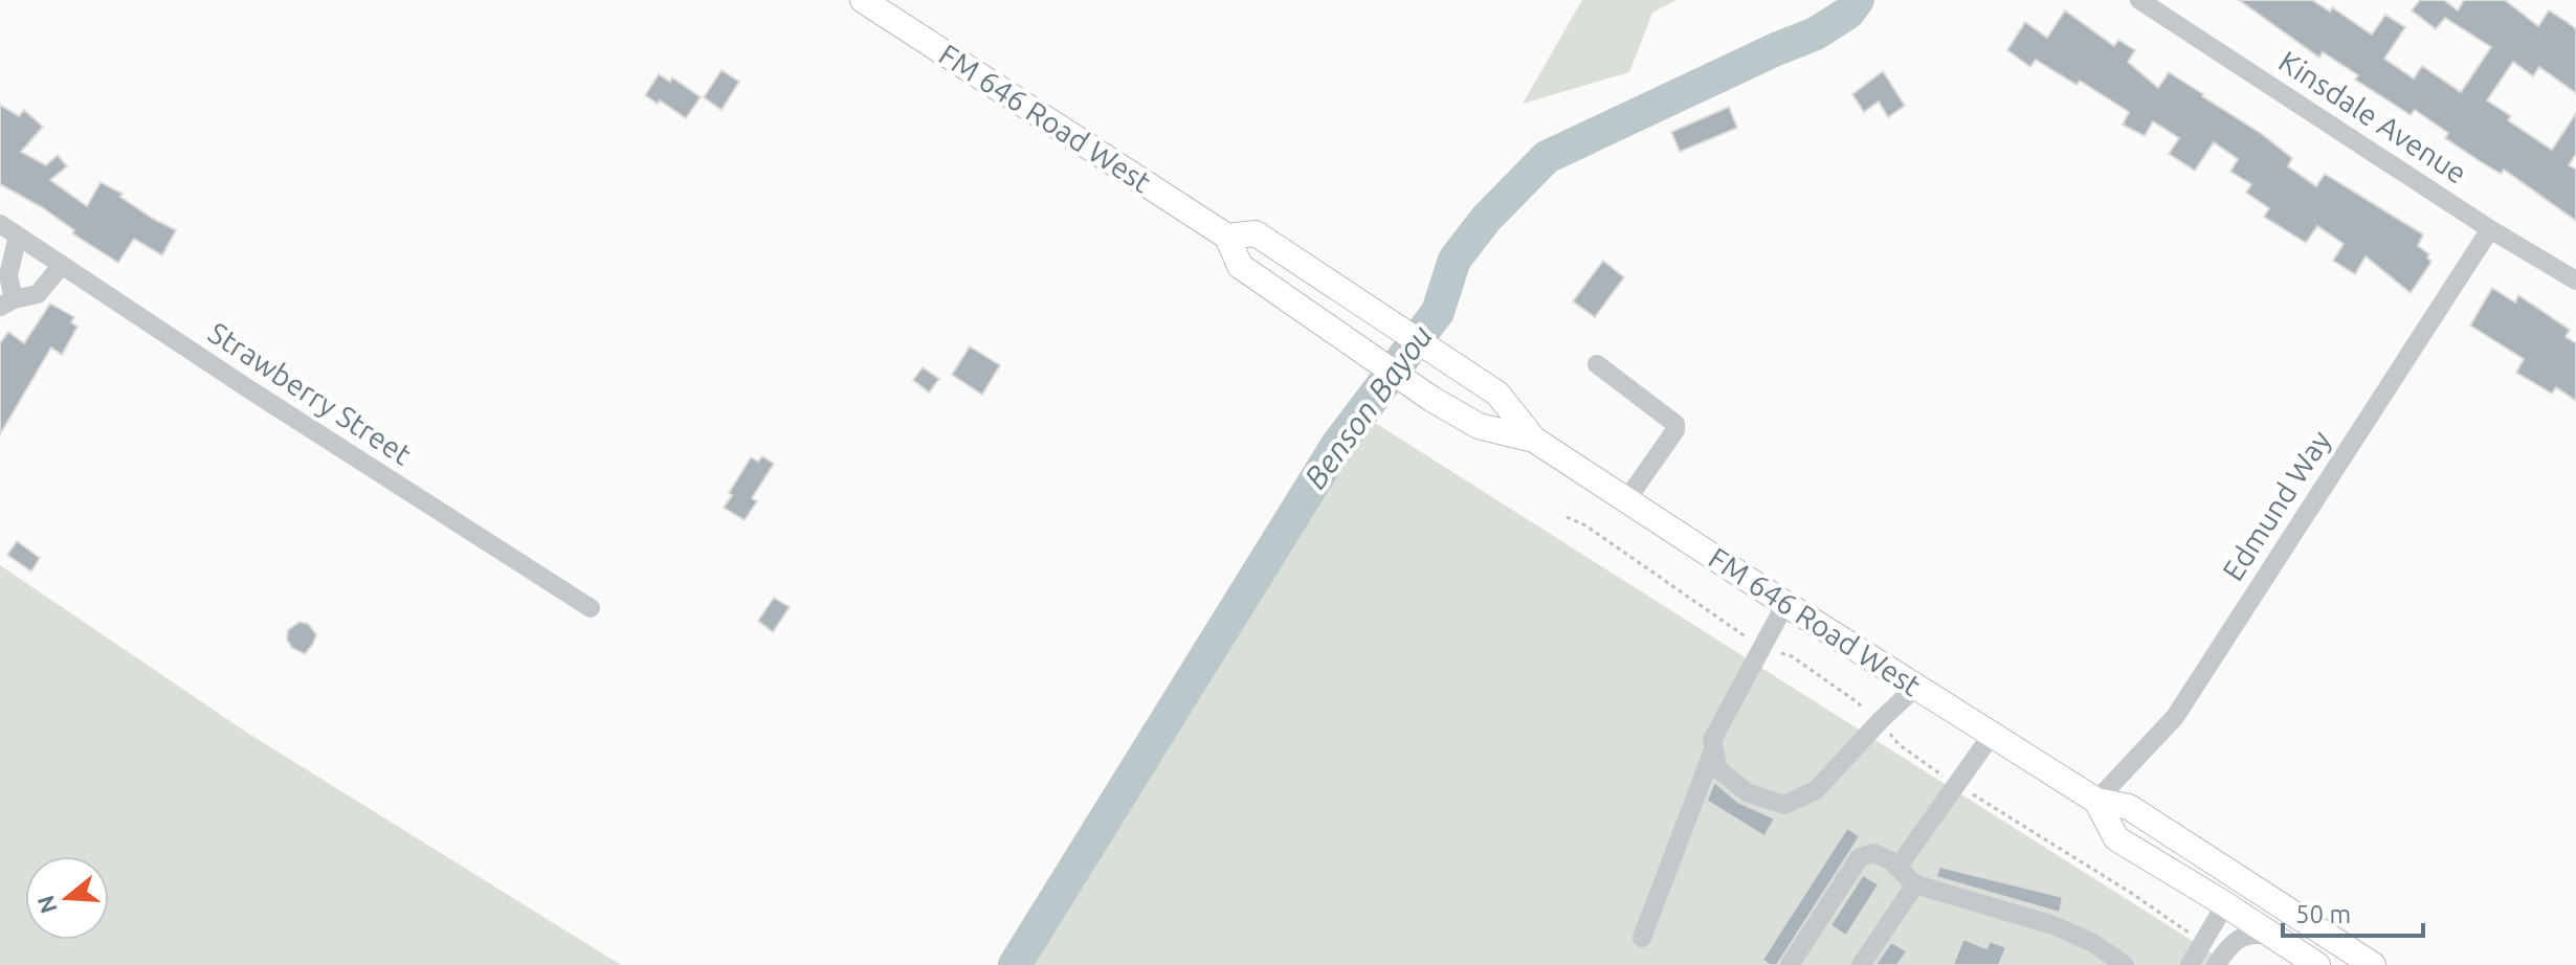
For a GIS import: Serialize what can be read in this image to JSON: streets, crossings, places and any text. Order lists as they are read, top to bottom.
{
  "streets": {
    "main road": ["FM 646 Road West"],
    "street": ["Kinsdale Avenue", "Strawberry Street", "Edmund Way"]
  },
  "crossings": [
    ["Kinsdale Avenue", "Edmund Way"],
    ["FM 646 Road West", "Edmund Way"]
  ],
  "water": ["Benson Bayou"],
  "scale_bar": "50 m",
  "north": "left"
}
